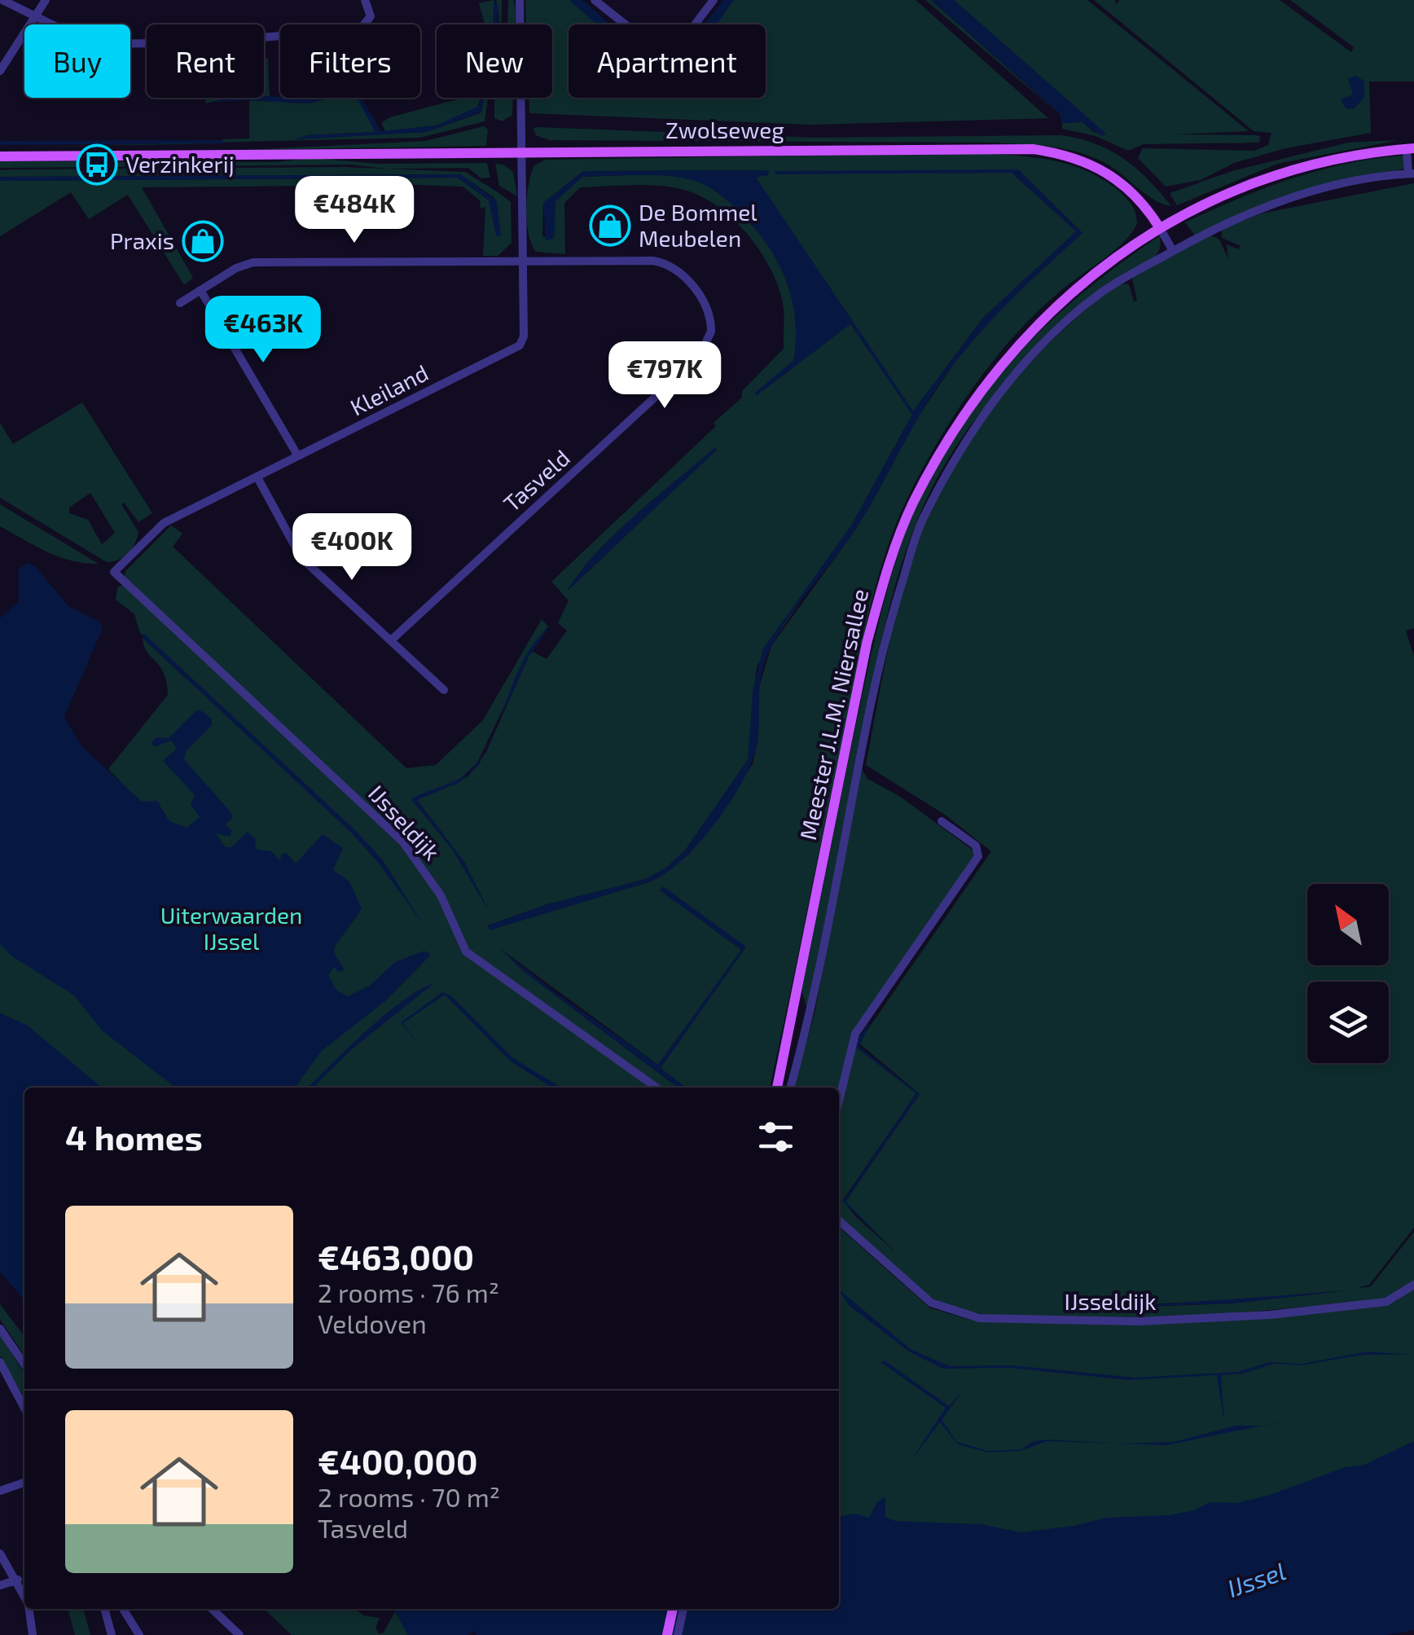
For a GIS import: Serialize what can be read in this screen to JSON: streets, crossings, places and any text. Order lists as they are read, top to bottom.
{
  "streets": {
    "main road": ["Zwolseweg", "Meester J.L.M. Niersallee"],
    "street": ["Kleiland", "Tasveld", "IJsseldijk"]
  },
  "crossings": [
    ["Zwolseweg", "Kleiland"],
    ["Zwolseweg", "Meester J.L.M. Niersallee"],
    ["Kleiland", "Tasveld"],
    ["Kleiland", "IJsseldijk"]
  ],
  "water": ["IJssel"],
  "parks": ["Uiterwaarden IJssel"],
  "places": {
    "bus stop": ["Verzinkerij"],
    "shop": ["De Bommel Meubelen", "Praxis"]
  },
  "north": "top left",
  "page": {
    "chip": [
      "Buy",
      "Rent",
      "Filters",
      "New",
      "Apartment"
    ],
    "price": [
      "€484K",
      "€463K",
      "€797K",
      "€400K"
    ],
    "heading": "4 homes",
    "list": [
      {
        "name": "€463,000",
        "note": "2 rooms · 76 m² · Veldoven"
      },
      {
        "name": "€400,000",
        "note": "2 rooms · 70 m² · Tasveld"
      }
    ]
  }
}
